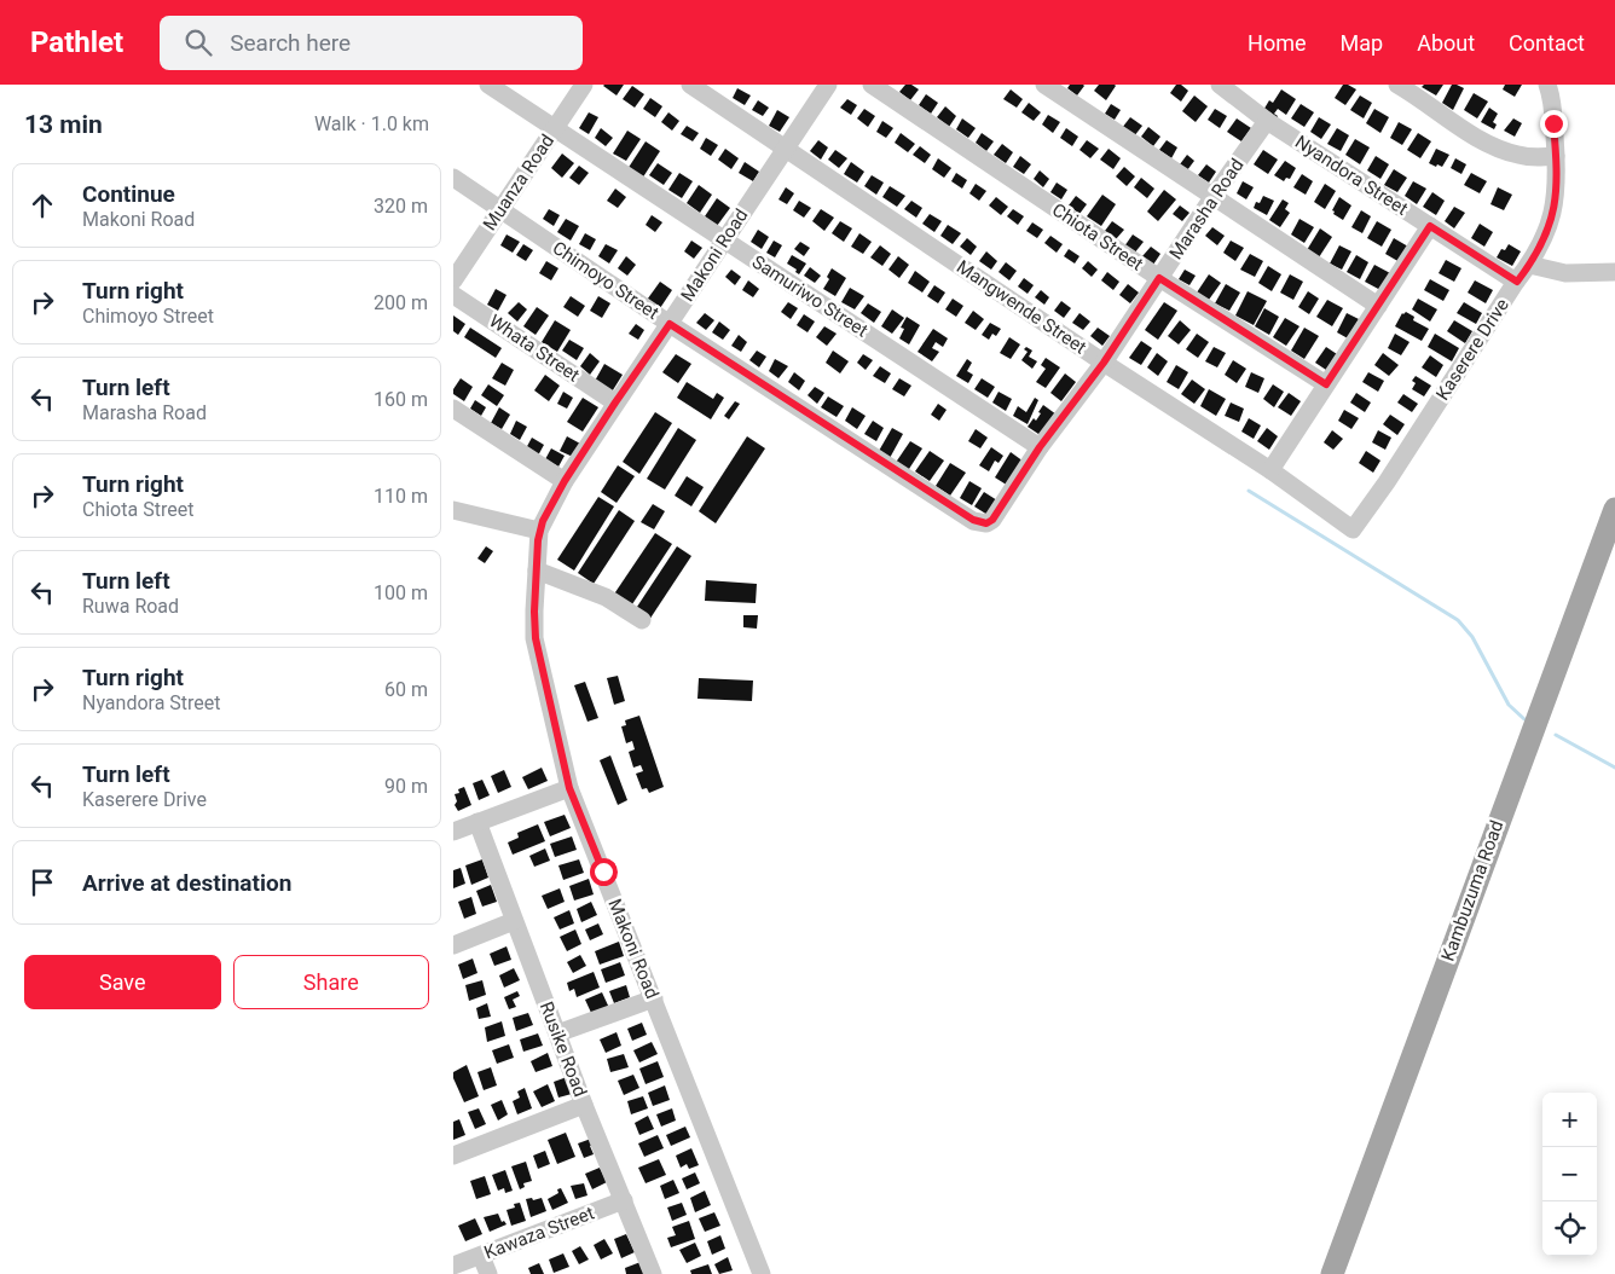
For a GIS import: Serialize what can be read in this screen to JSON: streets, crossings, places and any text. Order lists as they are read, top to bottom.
{
  "streets": {
    "main road": ["Kambuzuma Road"],
    "street": [
      "Nyandora Street",
      "Muanza Road",
      "Marasha Road",
      "Chiota Street",
      "Makoni Road",
      "Chimoyo Street",
      "Samuriwo Street",
      "Mangwende Street",
      "Whata Street",
      "Kaserere Drive",
      "Rusike Road",
      "Kawaza Street"
    ]
  },
  "crossings": [
    ["Nyandora Street", "Marasha Road"],
    ["Nyandora Street", "Kaserere Drive"],
    ["Muanza Road", "Chimoyo Street"],
    ["Muanza Road", "Samuriwo Street"],
    ["Marasha Road", "Chiota Street"],
    ["Marasha Road", "Chimoyo Street"],
    ["Marasha Road", "Samuriwo Street"],
    ["Marasha Road", "Mangwende Street"],
    ["Makoni Road", "Chimoyo Street"],
    ["Makoni Road", "Samuriwo Street"],
    ["Makoni Road", "Mangwende Street"],
    ["Makoni Road", "Whata Street"],
    ["Mangwende Street", "Kaserere Drive"],
    ["Rusike Road", "Kawaza Street"]
  ],
  "page": {
    "header": "Pathlet",
    "search": "Search here",
    "nav": [
      "Home",
      "Map",
      "About",
      "Contact"
    ],
    "heading": ["13 min", "Walk · 1.0 km"],
    "list": [
      ["Continue", "Makoni Road", "320 m"],
      ["Turn right", "Chimoyo Street", "200 m"],
      ["Turn left", "Marasha Road", "160 m"],
      ["Turn right", "Chiota Street", "110 m"],
      ["Turn left", "Ruwa Road", "100 m"],
      ["Turn right", "Nyandora Street", "60 m"],
      ["Turn left", "Kaserere Drive", "90 m"],
      "Arrive at destination"
    ],
    "buttons": ["Save", "Share"],
    "map_buttons": ["+", "−"]
  }
}
